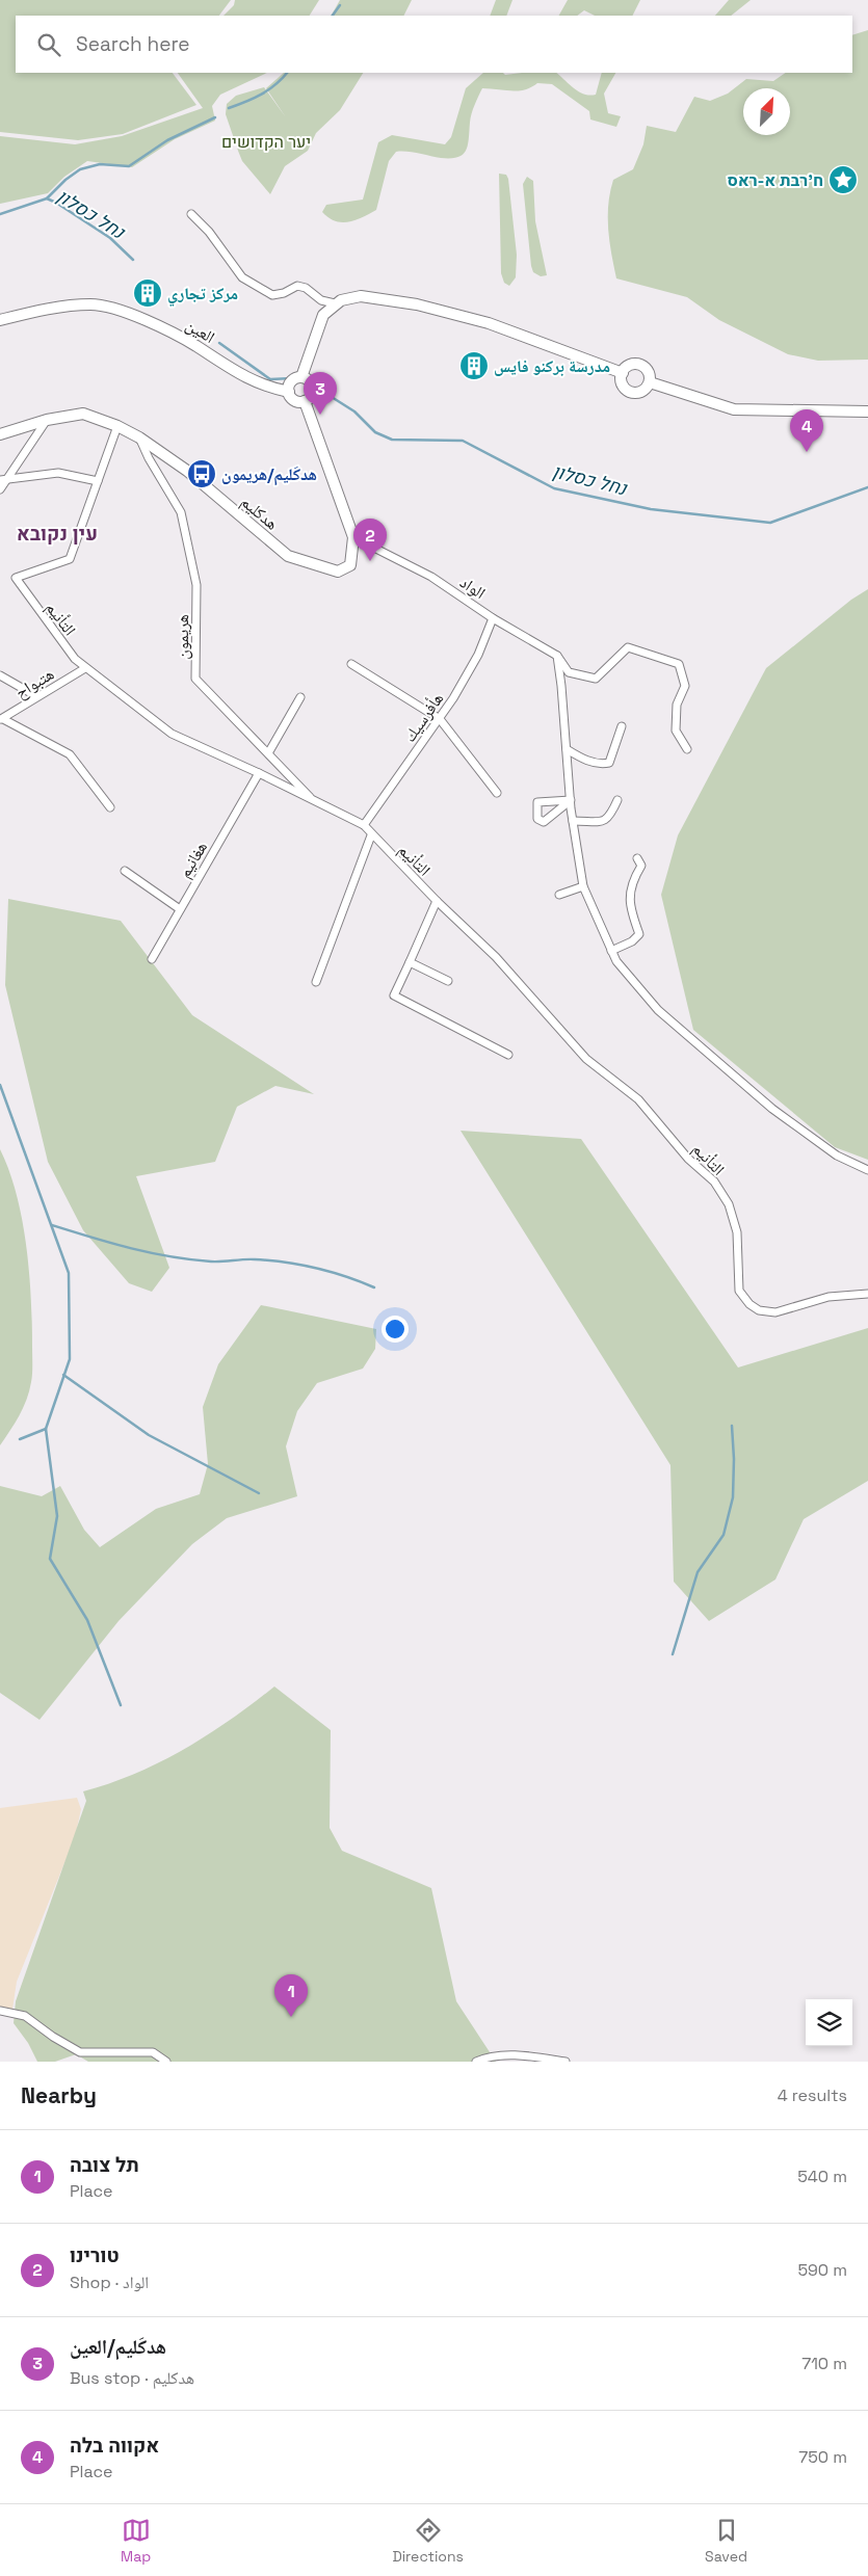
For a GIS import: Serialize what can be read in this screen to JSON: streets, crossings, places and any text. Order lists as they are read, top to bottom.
{
  "streets": {
    "street": [
      "العين",
      "هدكليم",
      "الواد",
      "التأنيم",
      "هريمون",
      "هتبواح",
      "هأفرسيك",
      "هغانيم"
    ]
  },
  "crossings": [
    ["العين", "هدكليم"],
    ["هدكليم", "الواد"],
    ["هدكليم", "التأنيم"],
    ["هدكليم", "هريمون"],
    ["الواد", "هأفرسيك"],
    ["التأنيم", "هريمون"],
    ["التأنيم", "هتبواح"],
    ["التأنيم", "هأفرسيك"],
    ["التأنيم", "هغانيم"]
  ],
  "districts": ["עין נקובא"],
  "water": ["נחל כסלון"],
  "parks": ["יער הקדושים"],
  "places": {
    "place": ["ח'רבת א-ראס"],
    "building": ["مركز تجاري", "مدرسة بركنو فايس"],
    "bus stop": ["هدكَليم/هريمون"]
  },
  "north": "top right",
  "page": {
    "search": "Search here",
    "pins": [
      "3",
      "4",
      "2",
      "1"
    ],
    "heading": ["Nearby", "4 results"],
    "list": [
      {
        "mark": "1",
        "name": "תל צובה",
        "note": "Place",
        "value": "540 m"
      },
      {
        "mark": "2",
        "name": "טורינו",
        "note": "Shop · الواد",
        "value": "590 m"
      },
      {
        "mark": "3",
        "name": "هدكَليم/العين",
        "note": "Bus stop · هدكليم",
        "value": "710 m"
      },
      {
        "mark": "4",
        "name": "אקווה בלה",
        "note": "Place",
        "value": "750 m"
      }
    ],
    "nav": ["Map", "Directions", "Saved"]
  }
}
